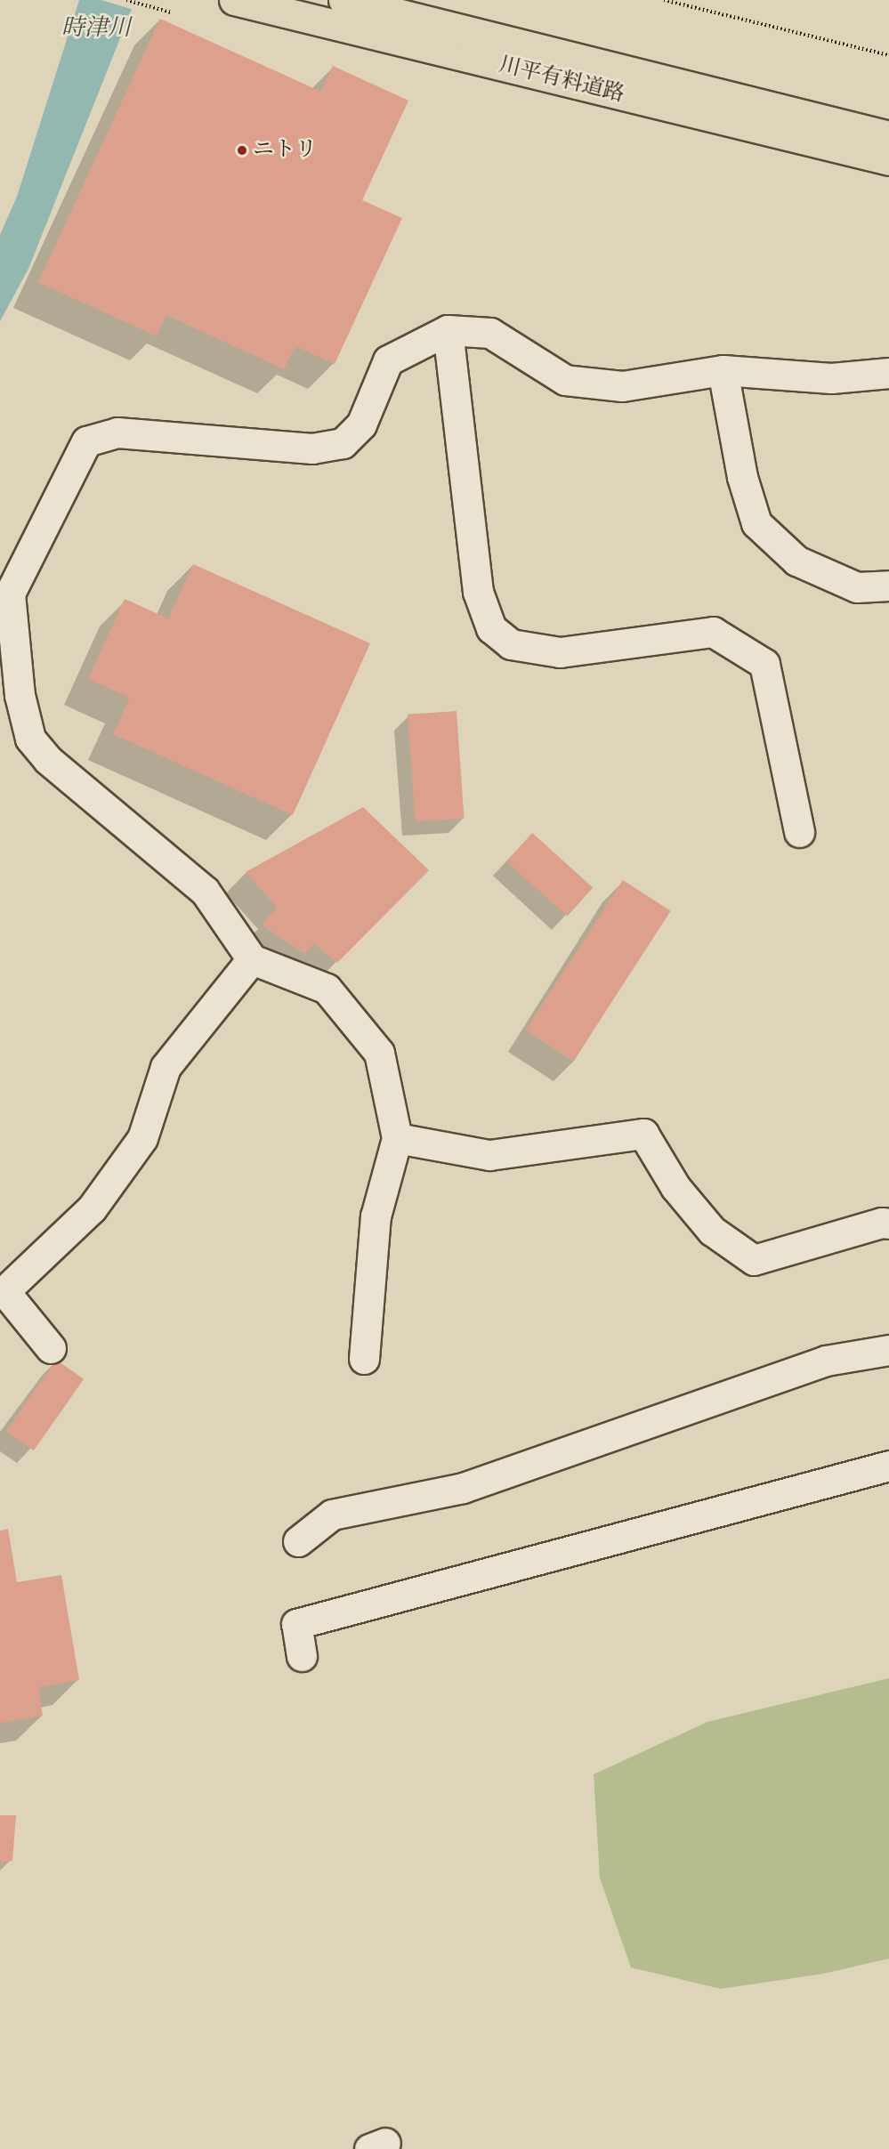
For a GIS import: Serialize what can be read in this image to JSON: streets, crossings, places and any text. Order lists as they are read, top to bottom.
{
  "streets": {
    "highway": ["川平有料道路"]
  },
  "water": ["時津川"],
  "places": ["ニトリ"]
}
